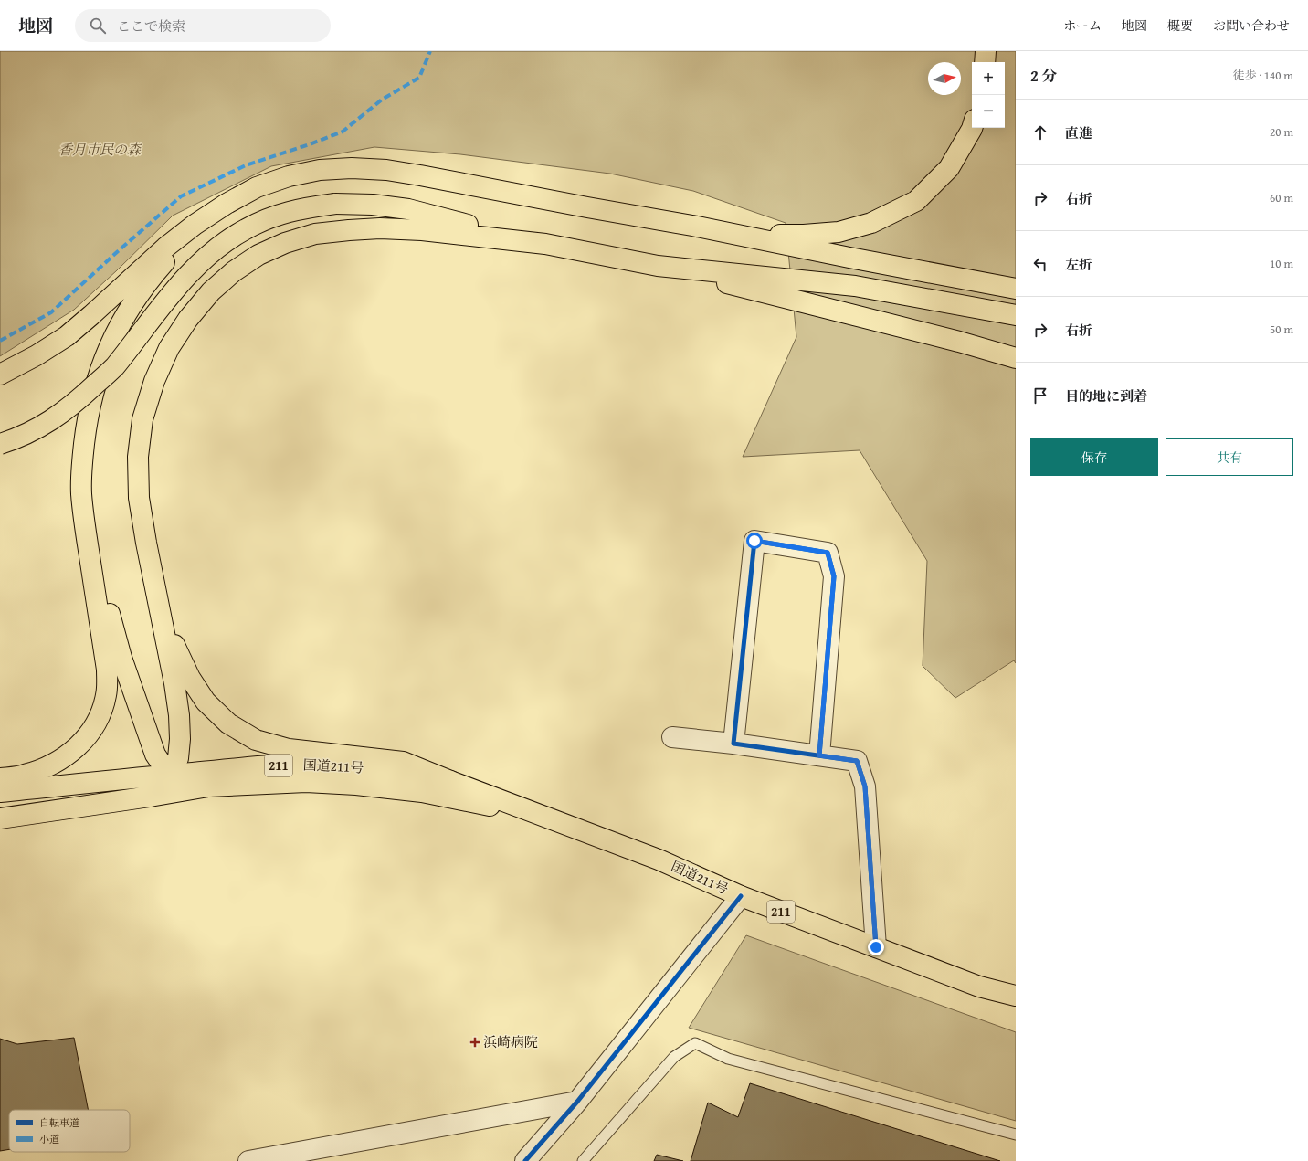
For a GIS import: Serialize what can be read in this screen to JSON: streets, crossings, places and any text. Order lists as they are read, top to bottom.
{
  "streets": {
    "highway": ["211", "国道211号"]
  },
  "parks": ["香月市民の森"],
  "places": {
    "health": ["浜崎病院"]
  },
  "legend": ["自転車道", "小道"],
  "north": "right",
  "page": {
    "header": "地図",
    "search": "ここで検索",
    "nav": [
      "ホーム",
      "地図",
      "概要",
      "お問い合わせ"
    ],
    "heading": ["2 分", "徒歩 · 140 m"],
    "map_buttons": ["+", "−"],
    "list": [
      ["直進", "20 m"],
      ["右折", "60 m"],
      ["左折", "10 m"],
      ["右折", "50 m"],
      "目的地に到着"
    ],
    "buttons": ["保存", "共有"]
  }
}
